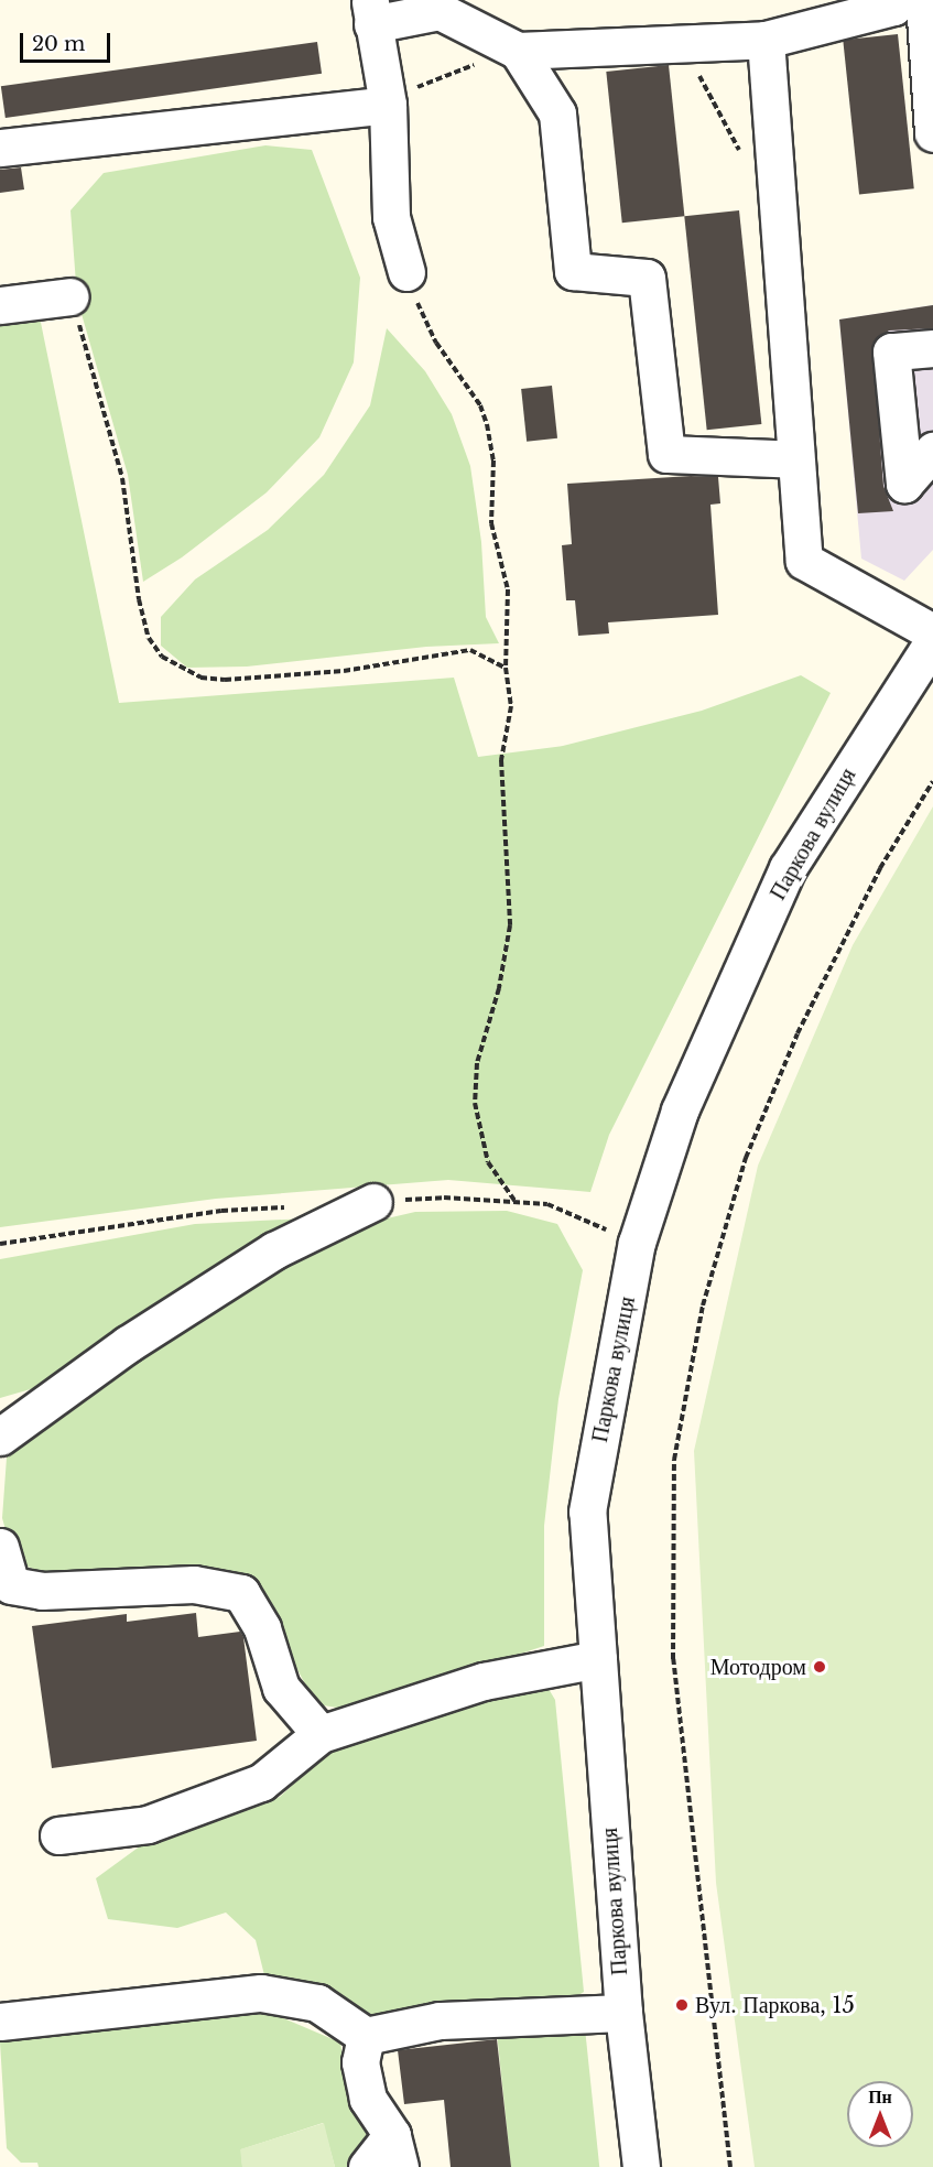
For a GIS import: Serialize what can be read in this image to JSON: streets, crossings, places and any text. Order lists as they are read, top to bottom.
{
  "streets": {
    "street": ["Паркова вулиця"]
  },
  "places": ["Мотодром", "Вул. Паркова, 15"],
  "scale_bar": "20 m",
  "north": "top"
}
